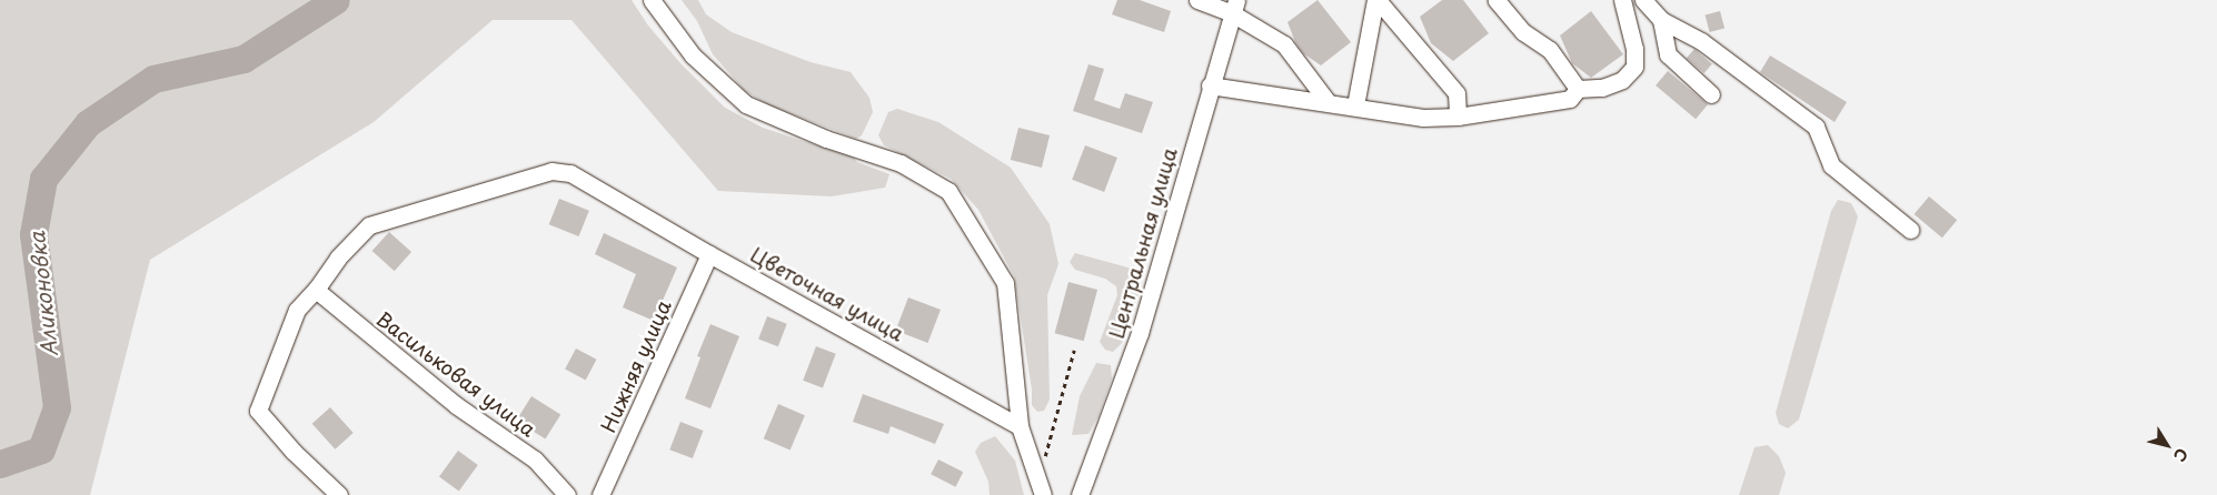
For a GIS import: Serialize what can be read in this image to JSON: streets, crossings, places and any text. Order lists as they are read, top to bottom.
{
  "streets": {
    "street": [
      "Центральная улица",
      "Цветочная улица",
      "Нижняя улица",
      "Васильковая улица"
    ]
  },
  "crossings": [
    ["Цветочная улица", "Нижняя улица"],
    ["Цветочная улица", "Васильковая улица"]
  ],
  "water": ["Аликоновка"],
  "north": "bottom right"
}
